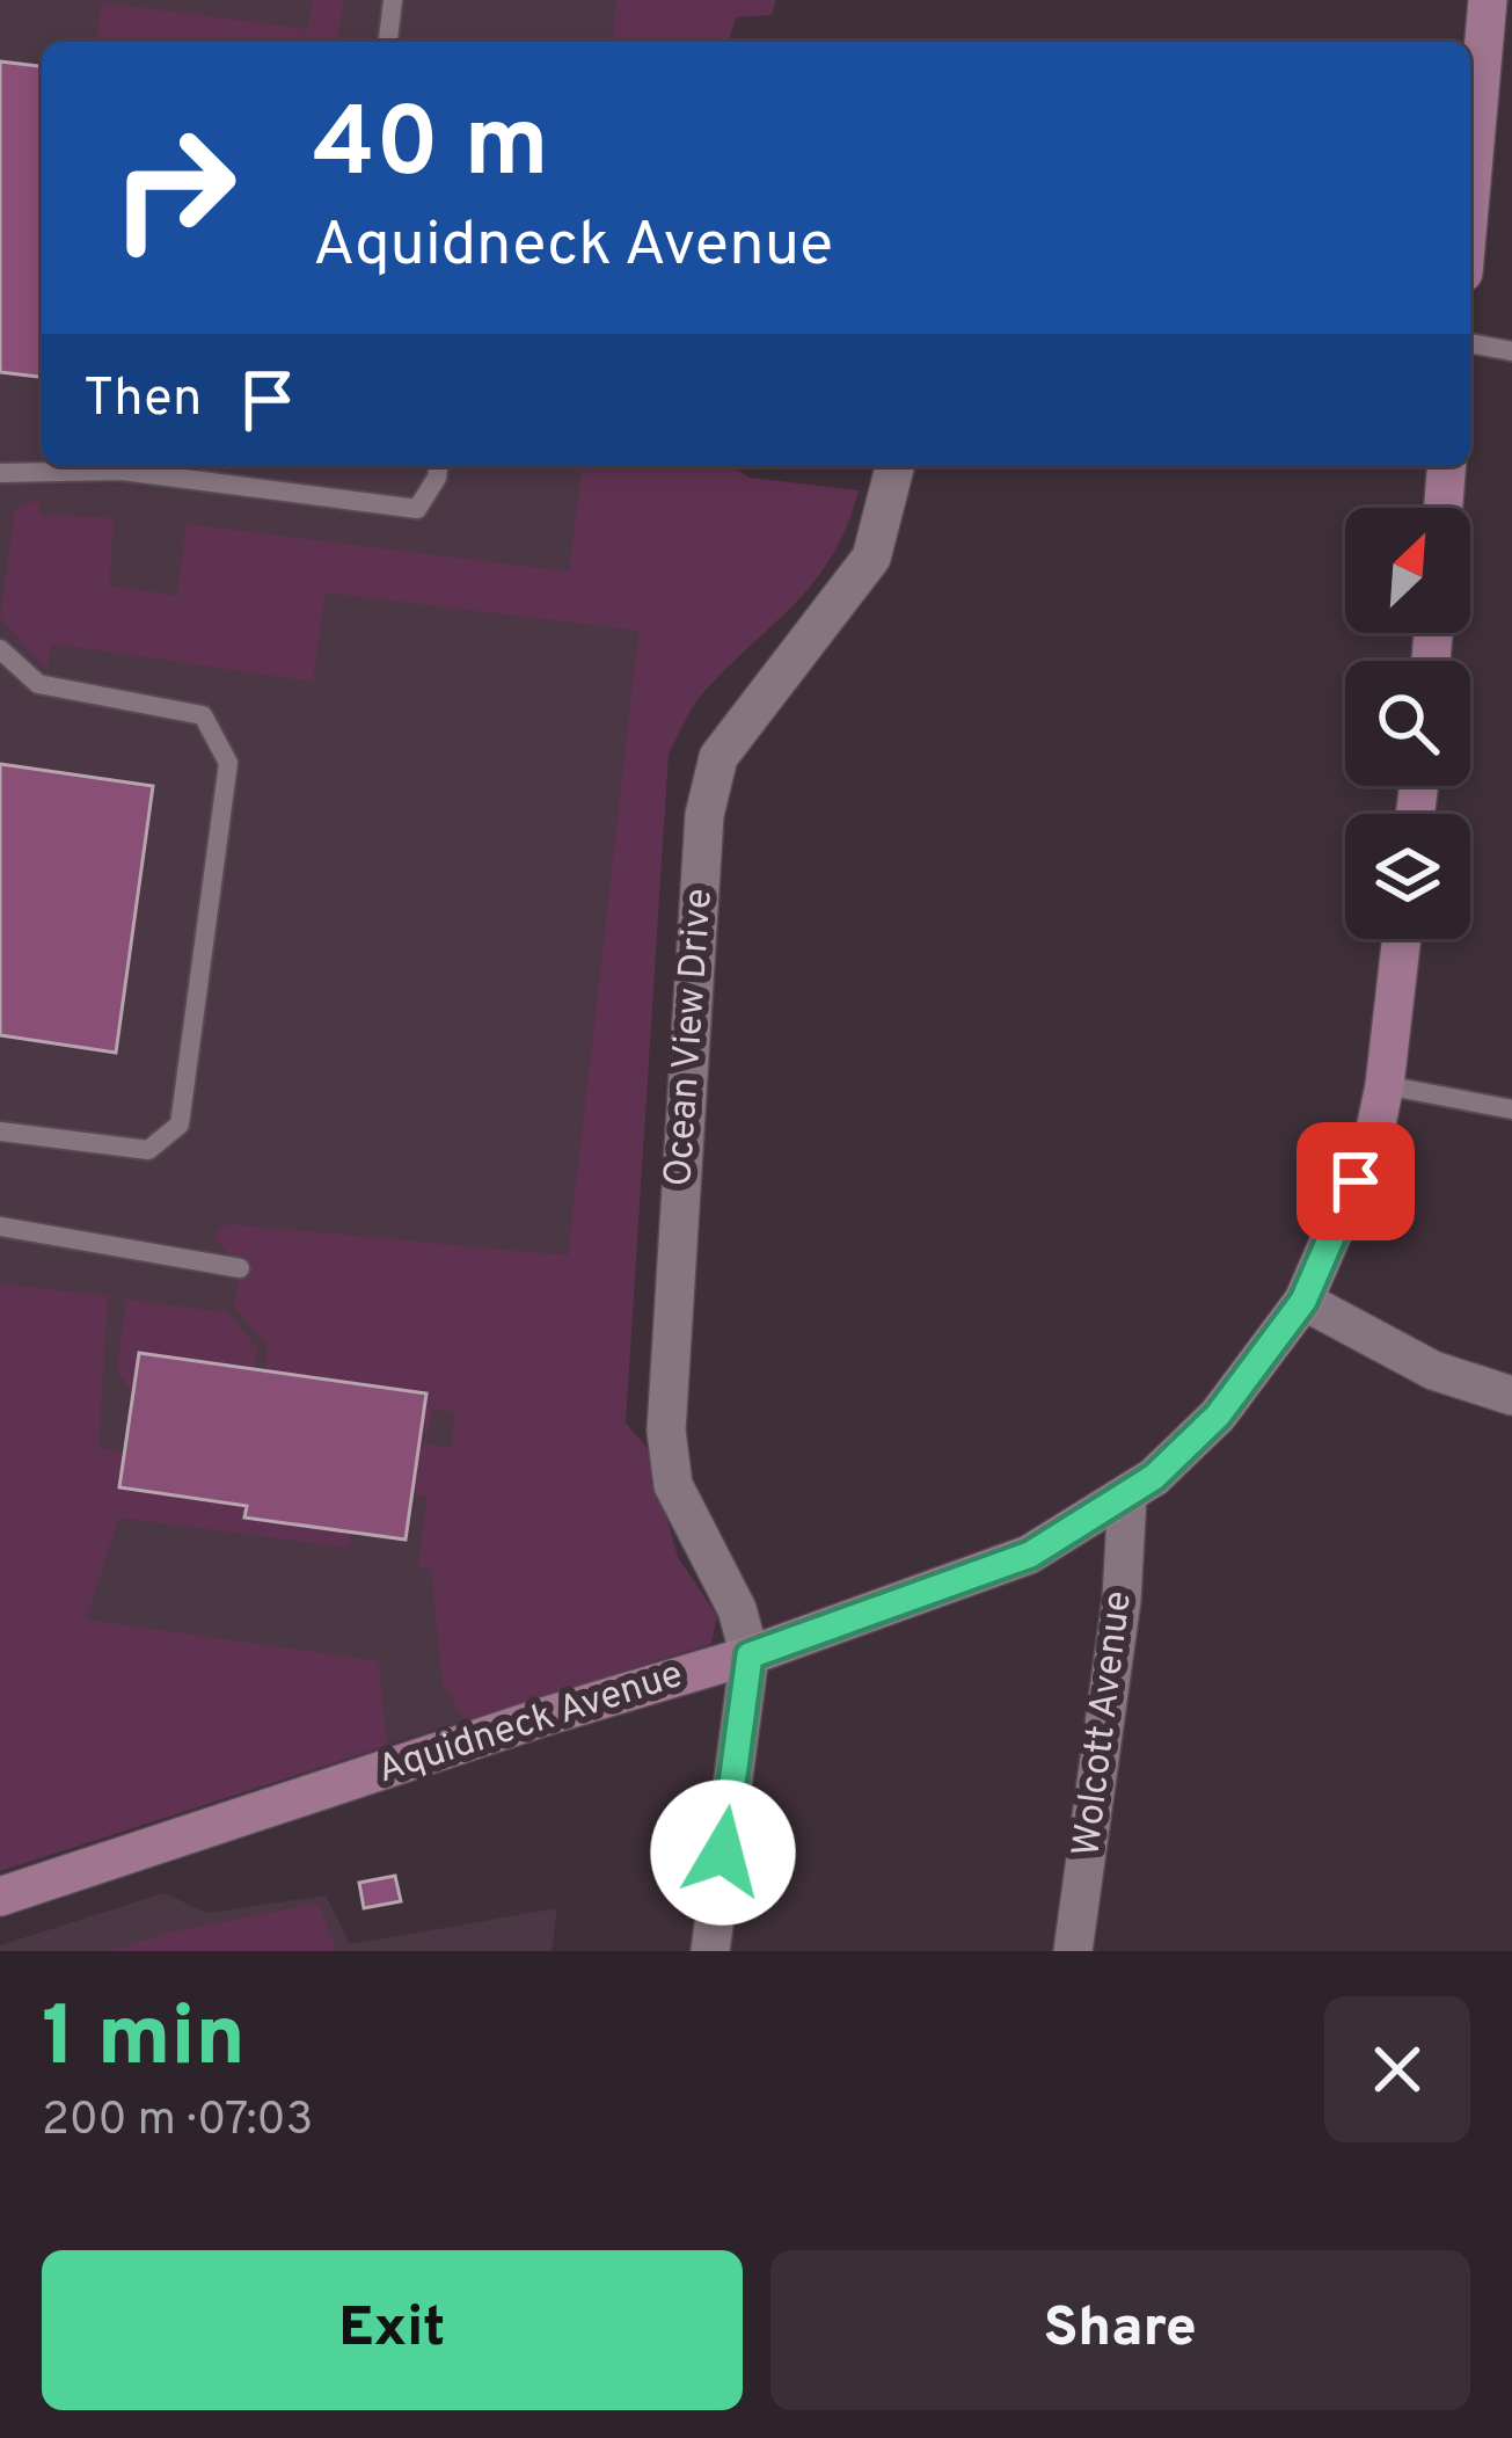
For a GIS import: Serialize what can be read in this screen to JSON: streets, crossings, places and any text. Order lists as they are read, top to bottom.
{
  "streets": {
    "main road": ["Aquidneck Avenue"],
    "street": ["Ocean View Drive", "Wolcott Avenue"]
  },
  "crossings": [
    ["Ocean View Drive", "Aquidneck Avenue"],
    ["Aquidneck Avenue", "Wolcott Avenue"]
  ],
  "north": "top right",
  "page": {
    "turn": ["40 m", "Aquidneck Avenue"],
    "then": "Then",
    "heading": ["1 min", "200 m · 07:03"],
    "buttons": ["Exit", "Share"]
  }
}
